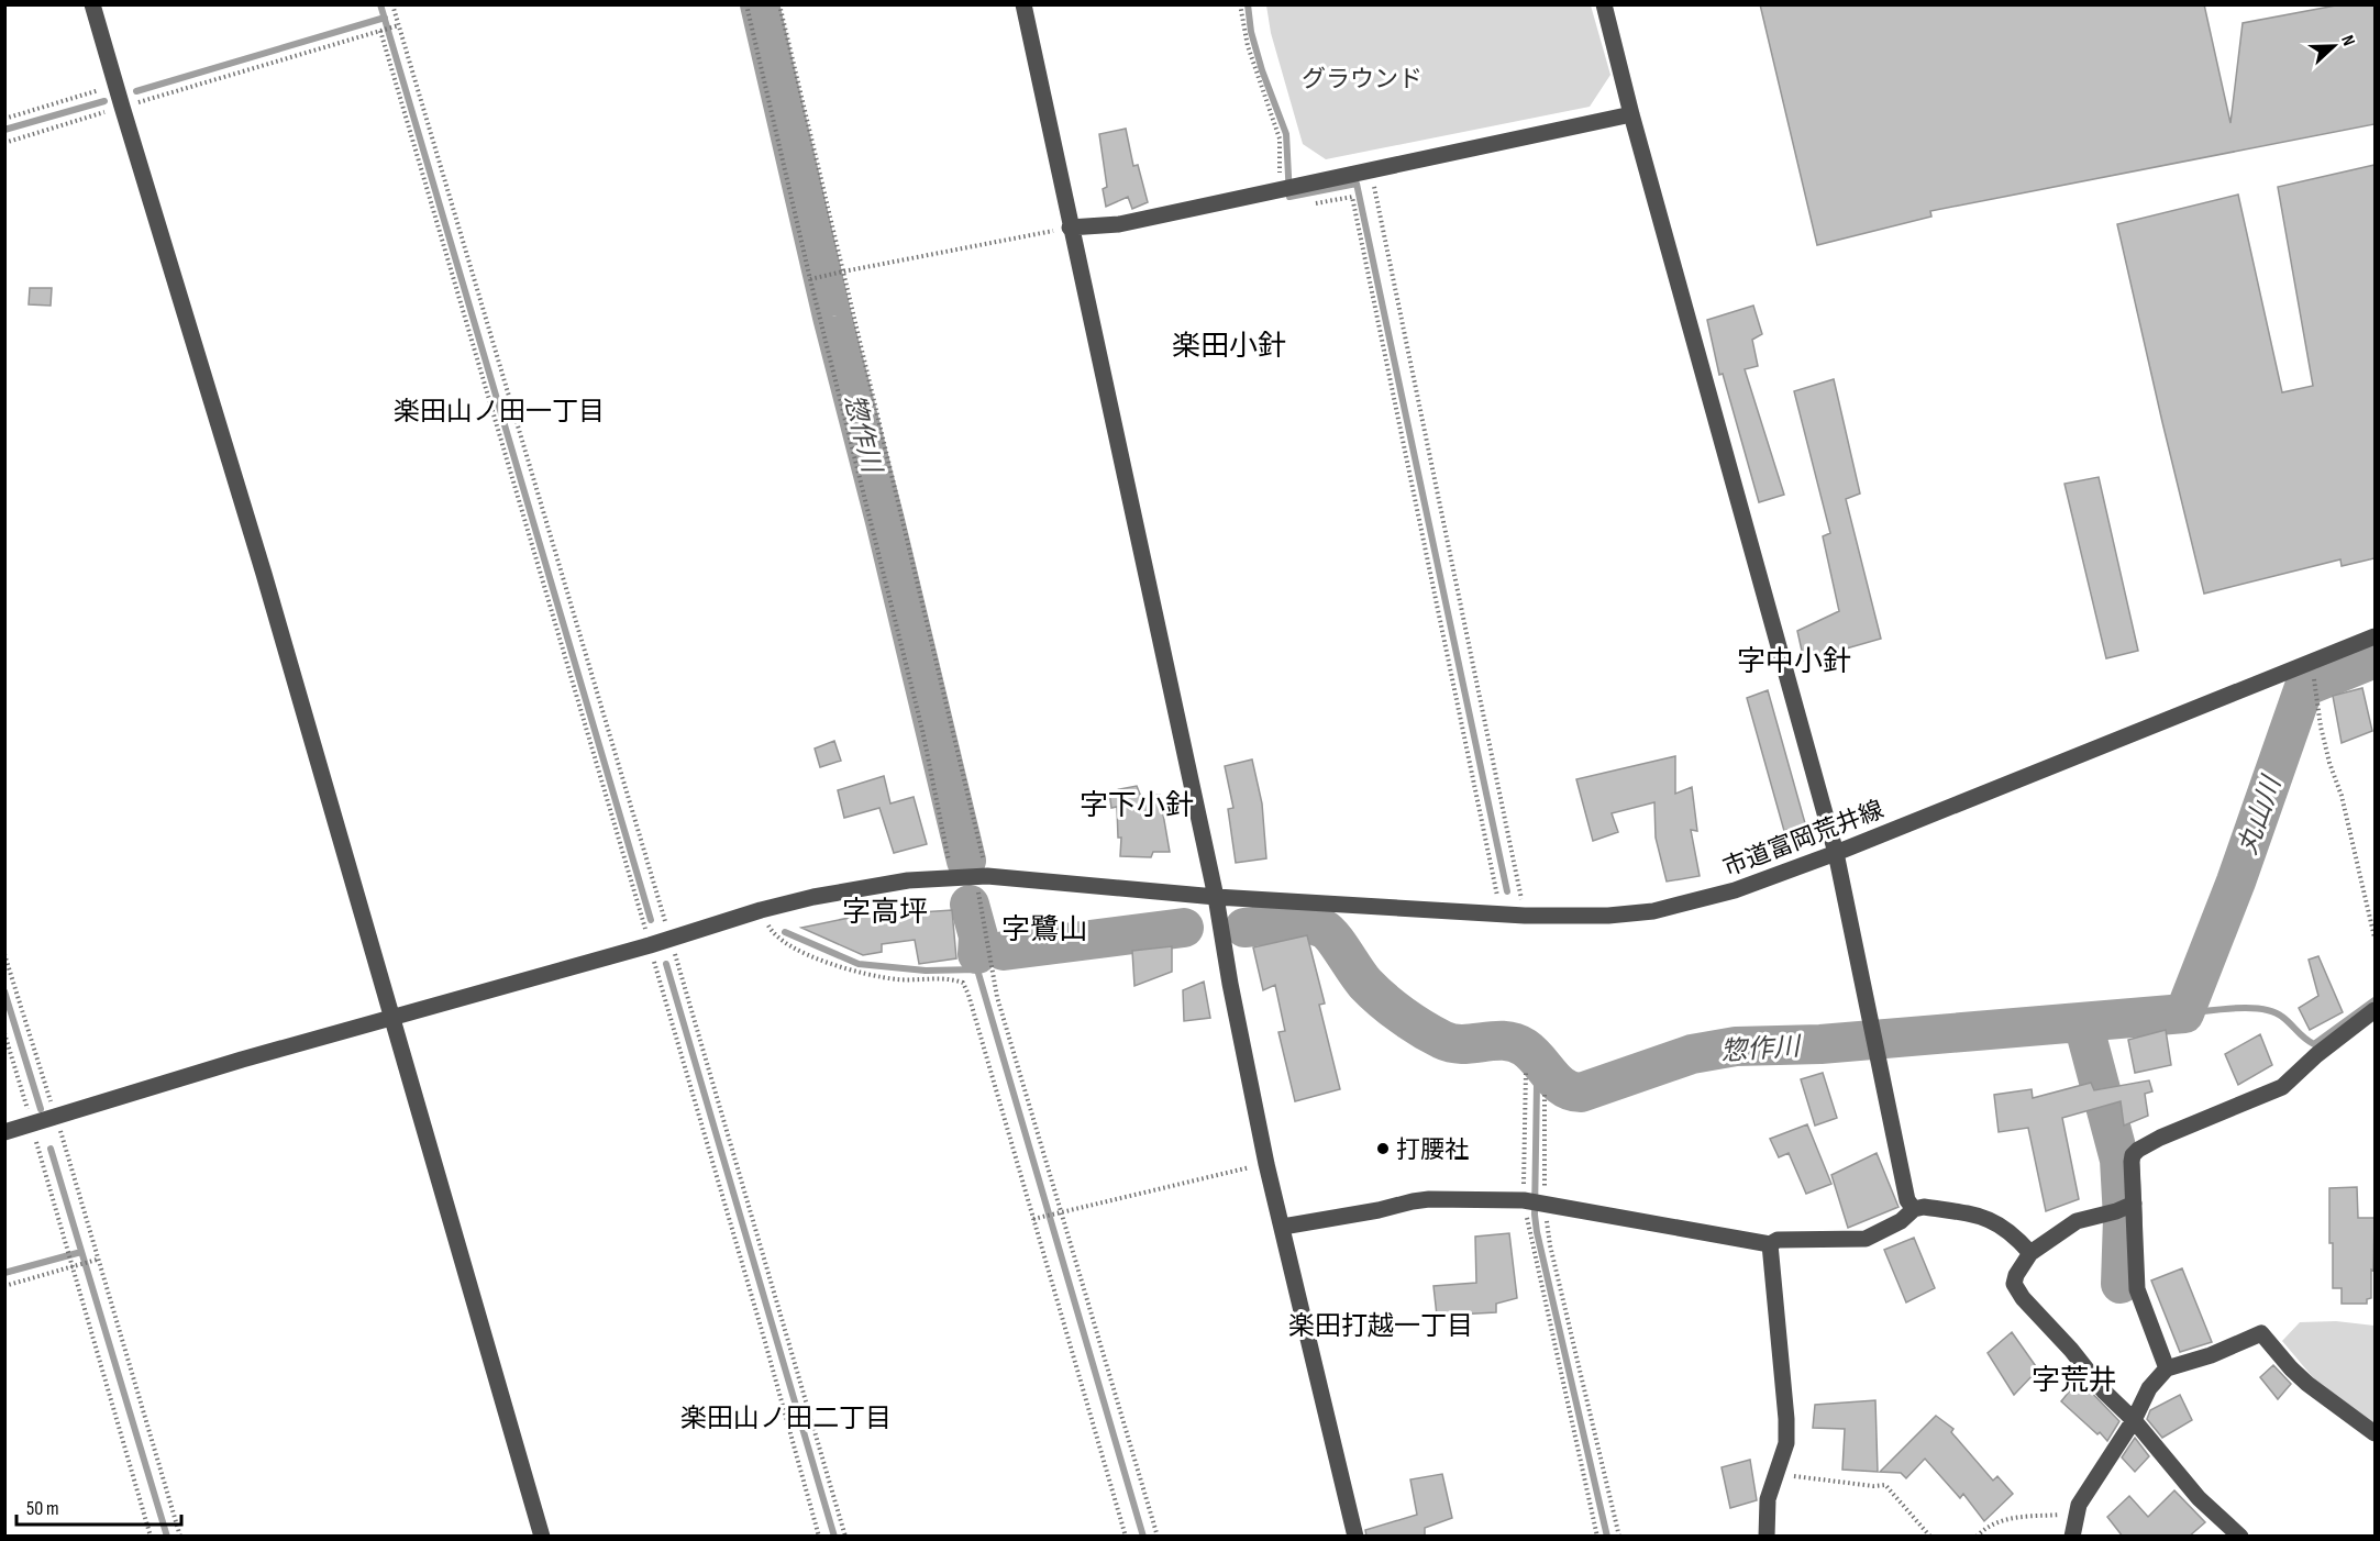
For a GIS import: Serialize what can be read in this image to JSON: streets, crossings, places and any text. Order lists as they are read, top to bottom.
{
  "streets": {
    "street": ["市道富岡荒井線"]
  },
  "districts": [
    "楽田小針",
    "楽田山ノ田一丁目",
    "字中小針",
    "字下小針",
    "字高坪",
    "字鷺山",
    "楽田打越一丁目",
    "字荒井",
    "楽田山ノ田二丁目"
  ],
  "water": ["惣作川", "丸山川"],
  "parks": ["グラウンド"],
  "places": ["打腰社"],
  "scale_bar": "50 m",
  "north": "right"
}
